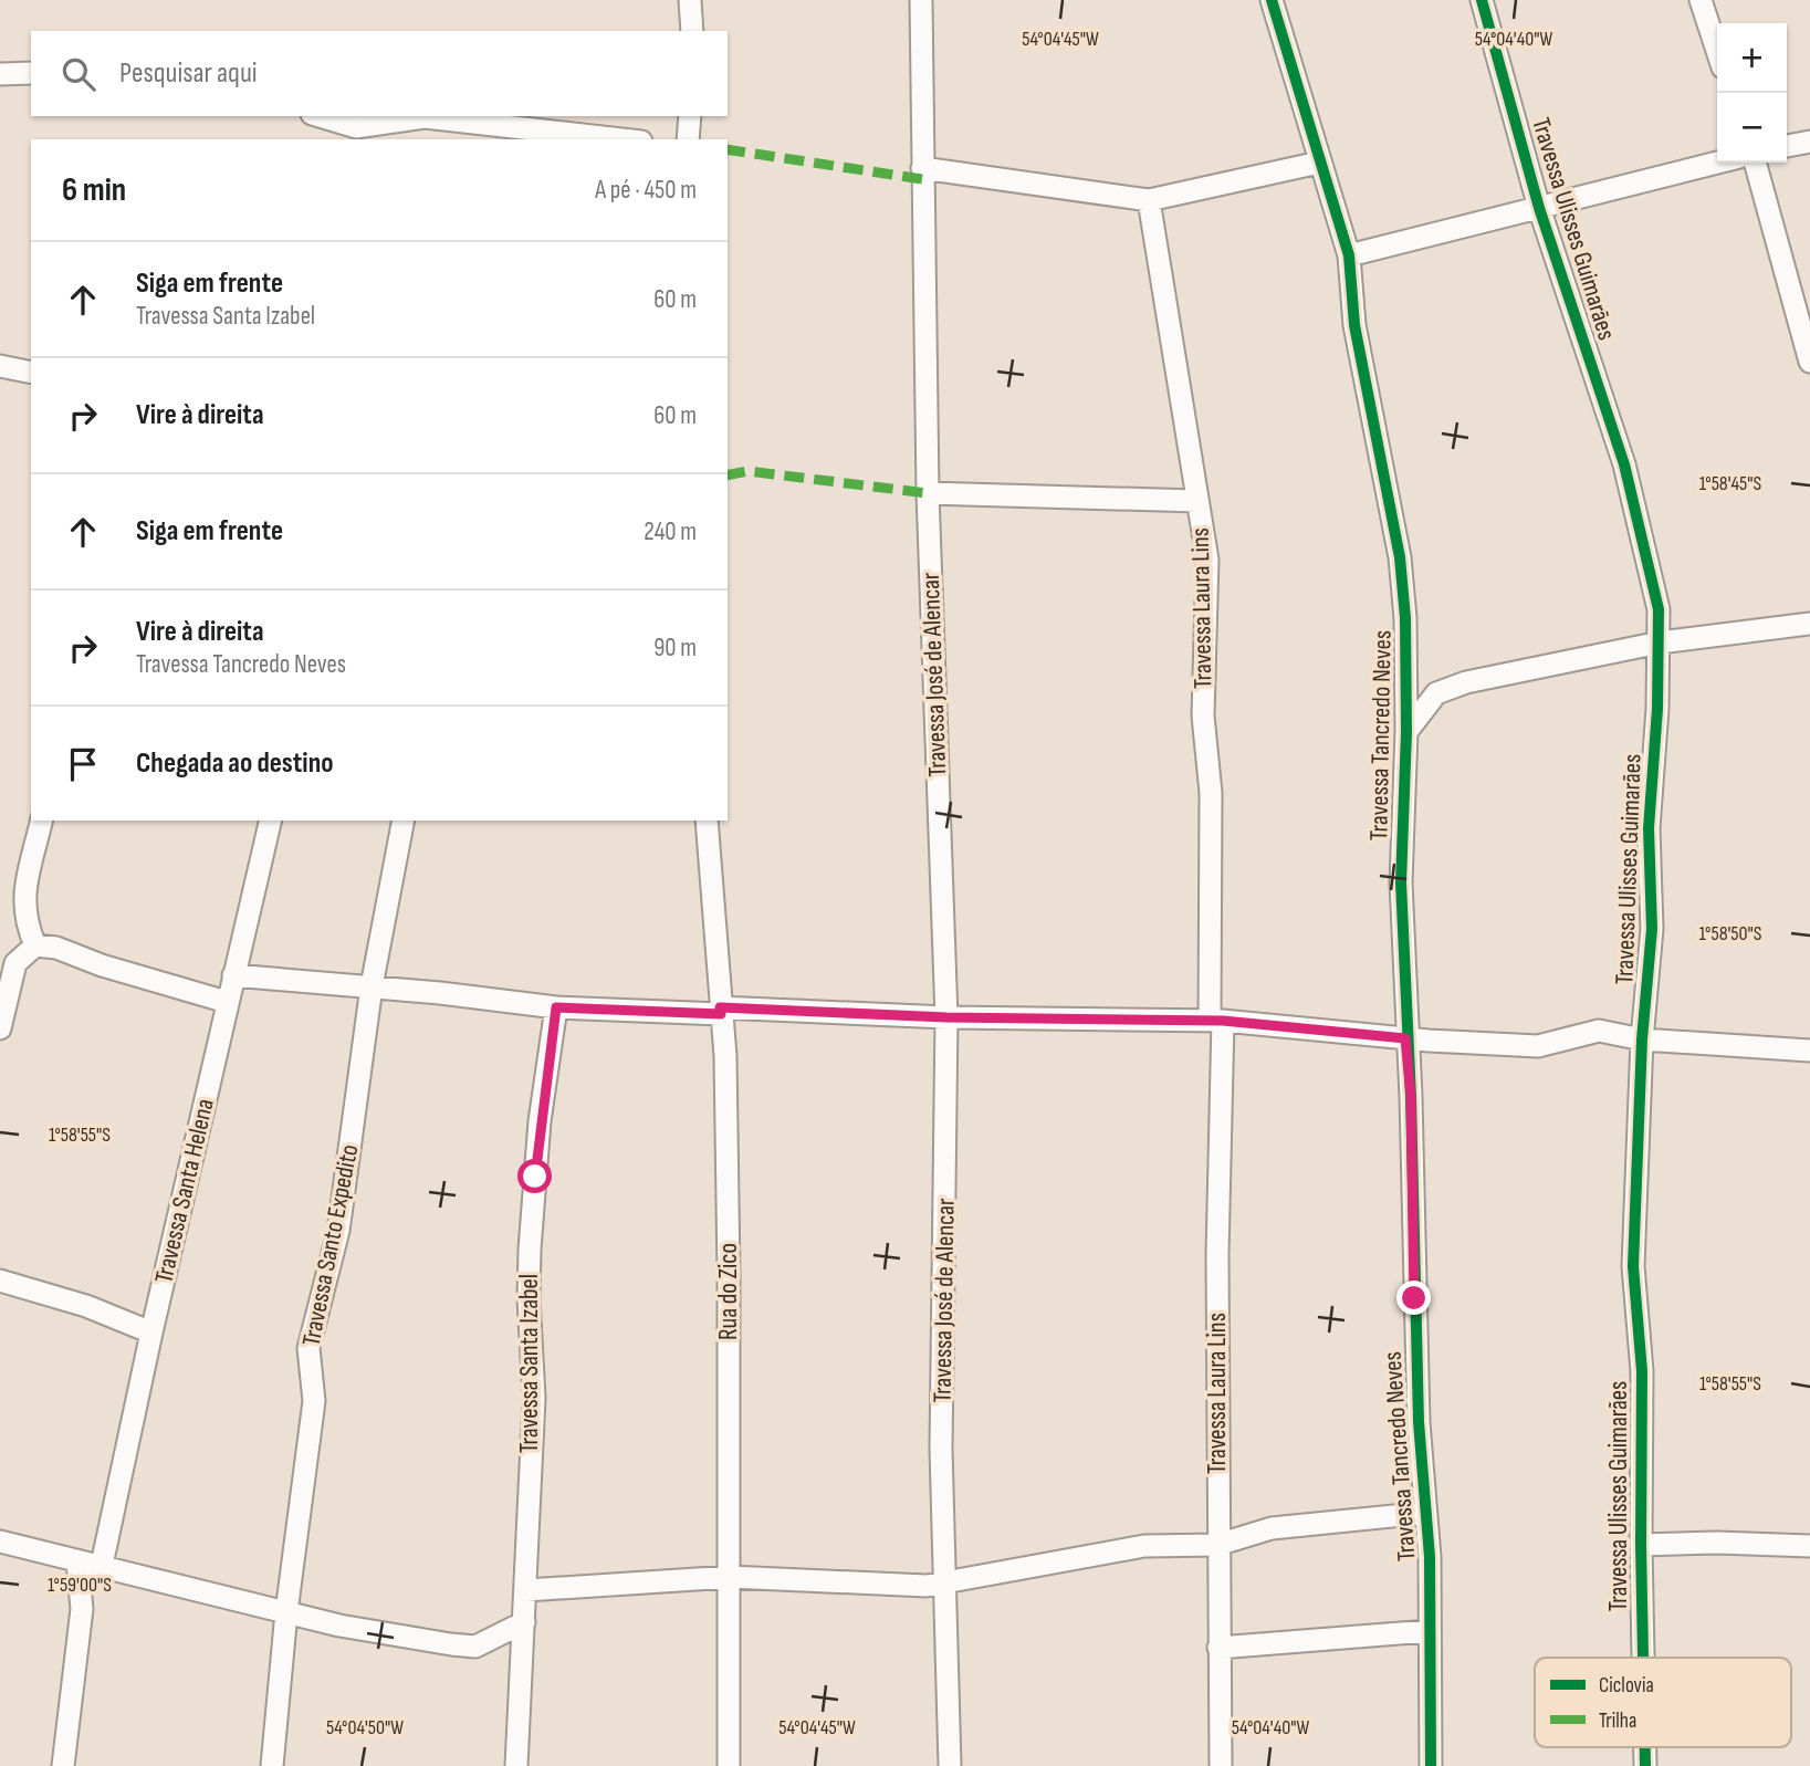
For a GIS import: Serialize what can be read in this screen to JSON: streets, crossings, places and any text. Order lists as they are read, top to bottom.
{
  "streets": {
    "street": [
      "Travessa Ulisses Guimarães",
      "Travessa Laura Lins",
      "Travessa José de Alencar",
      "Travessa Tancredo Neves",
      "Travessa Santa Helena",
      "Travessa Santo Expedito",
      "Rua do Zico",
      "Travessa Santa Izabel"
    ]
  },
  "legend": ["Ciclovia", "Trilha"],
  "page": {
    "map_buttons": ["+", "−"],
    "search": "Pesquisar aqui",
    "heading": ["6 min", "A pé · 450 m"],
    "list": [
      ["Siga em frente", "Travessa Santa Izabel", "60 m"],
      ["Vire à direita", "60 m"],
      ["Siga em frente", "240 m"],
      ["Vire à direita", "Travessa Tancredo Neves", "90 m"],
      "Chegada ao destino"
    ]
  },
  "coordinates": [
    "54°04'45\"W",
    "54°04'40\"W",
    "1°58'45\"S",
    "1°58'50\"S",
    "1°58'55\"S",
    "1°59'00\"S",
    "54°04'50\"W"
  ]
}
